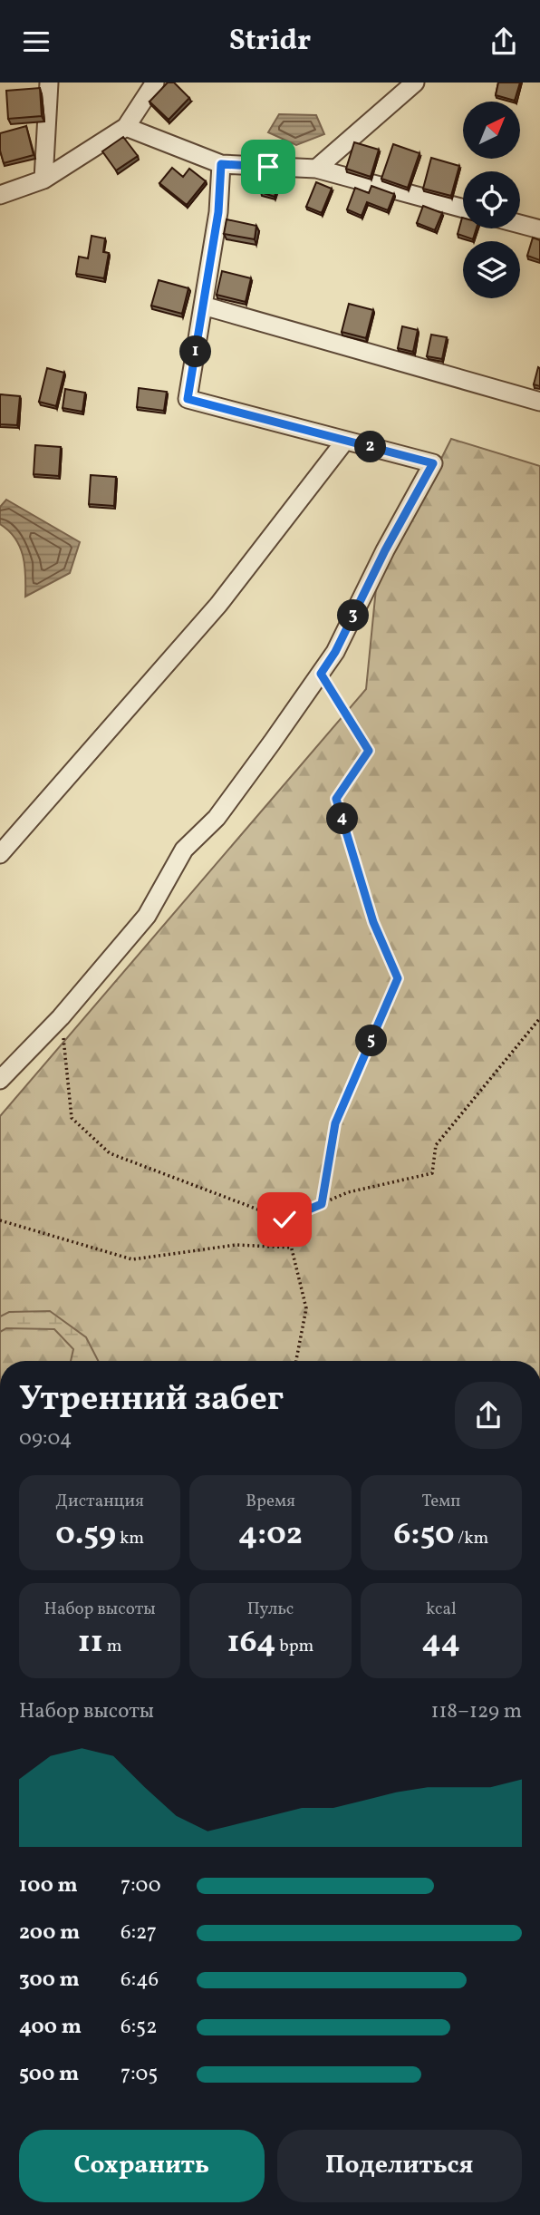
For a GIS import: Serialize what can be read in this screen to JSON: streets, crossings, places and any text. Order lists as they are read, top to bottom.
{
  "north": "top right",
  "page": {
    "header": "Stridr",
    "pins": [
      "1",
      "2",
      "3",
      "4",
      "5"
    ],
    "heading": ["Утренний забег", "09:04"],
    "stats": [
      ["Дистанция", "0.59 km"],
      ["Время", "4:02"],
      ["Темп", "6:50 /km"],
      ["Набор высоты", "11 m"],
      ["Пульс", "164 bpm"],
      ["kcal", "44"]
    ],
    "chart": ["Набор высоты", "118–129 m"],
    "list": [
      {
        "name": "100 m",
        "note": "7:00"
      },
      {
        "name": "200 m",
        "note": "6:27"
      },
      {
        "name": "300 m",
        "note": "6:46"
      },
      {
        "name": "400 m",
        "note": "6:52"
      },
      {
        "name": "500 m",
        "note": "7:05"
      }
    ],
    "buttons": ["Сохранить", "Поделиться"]
  }
}
